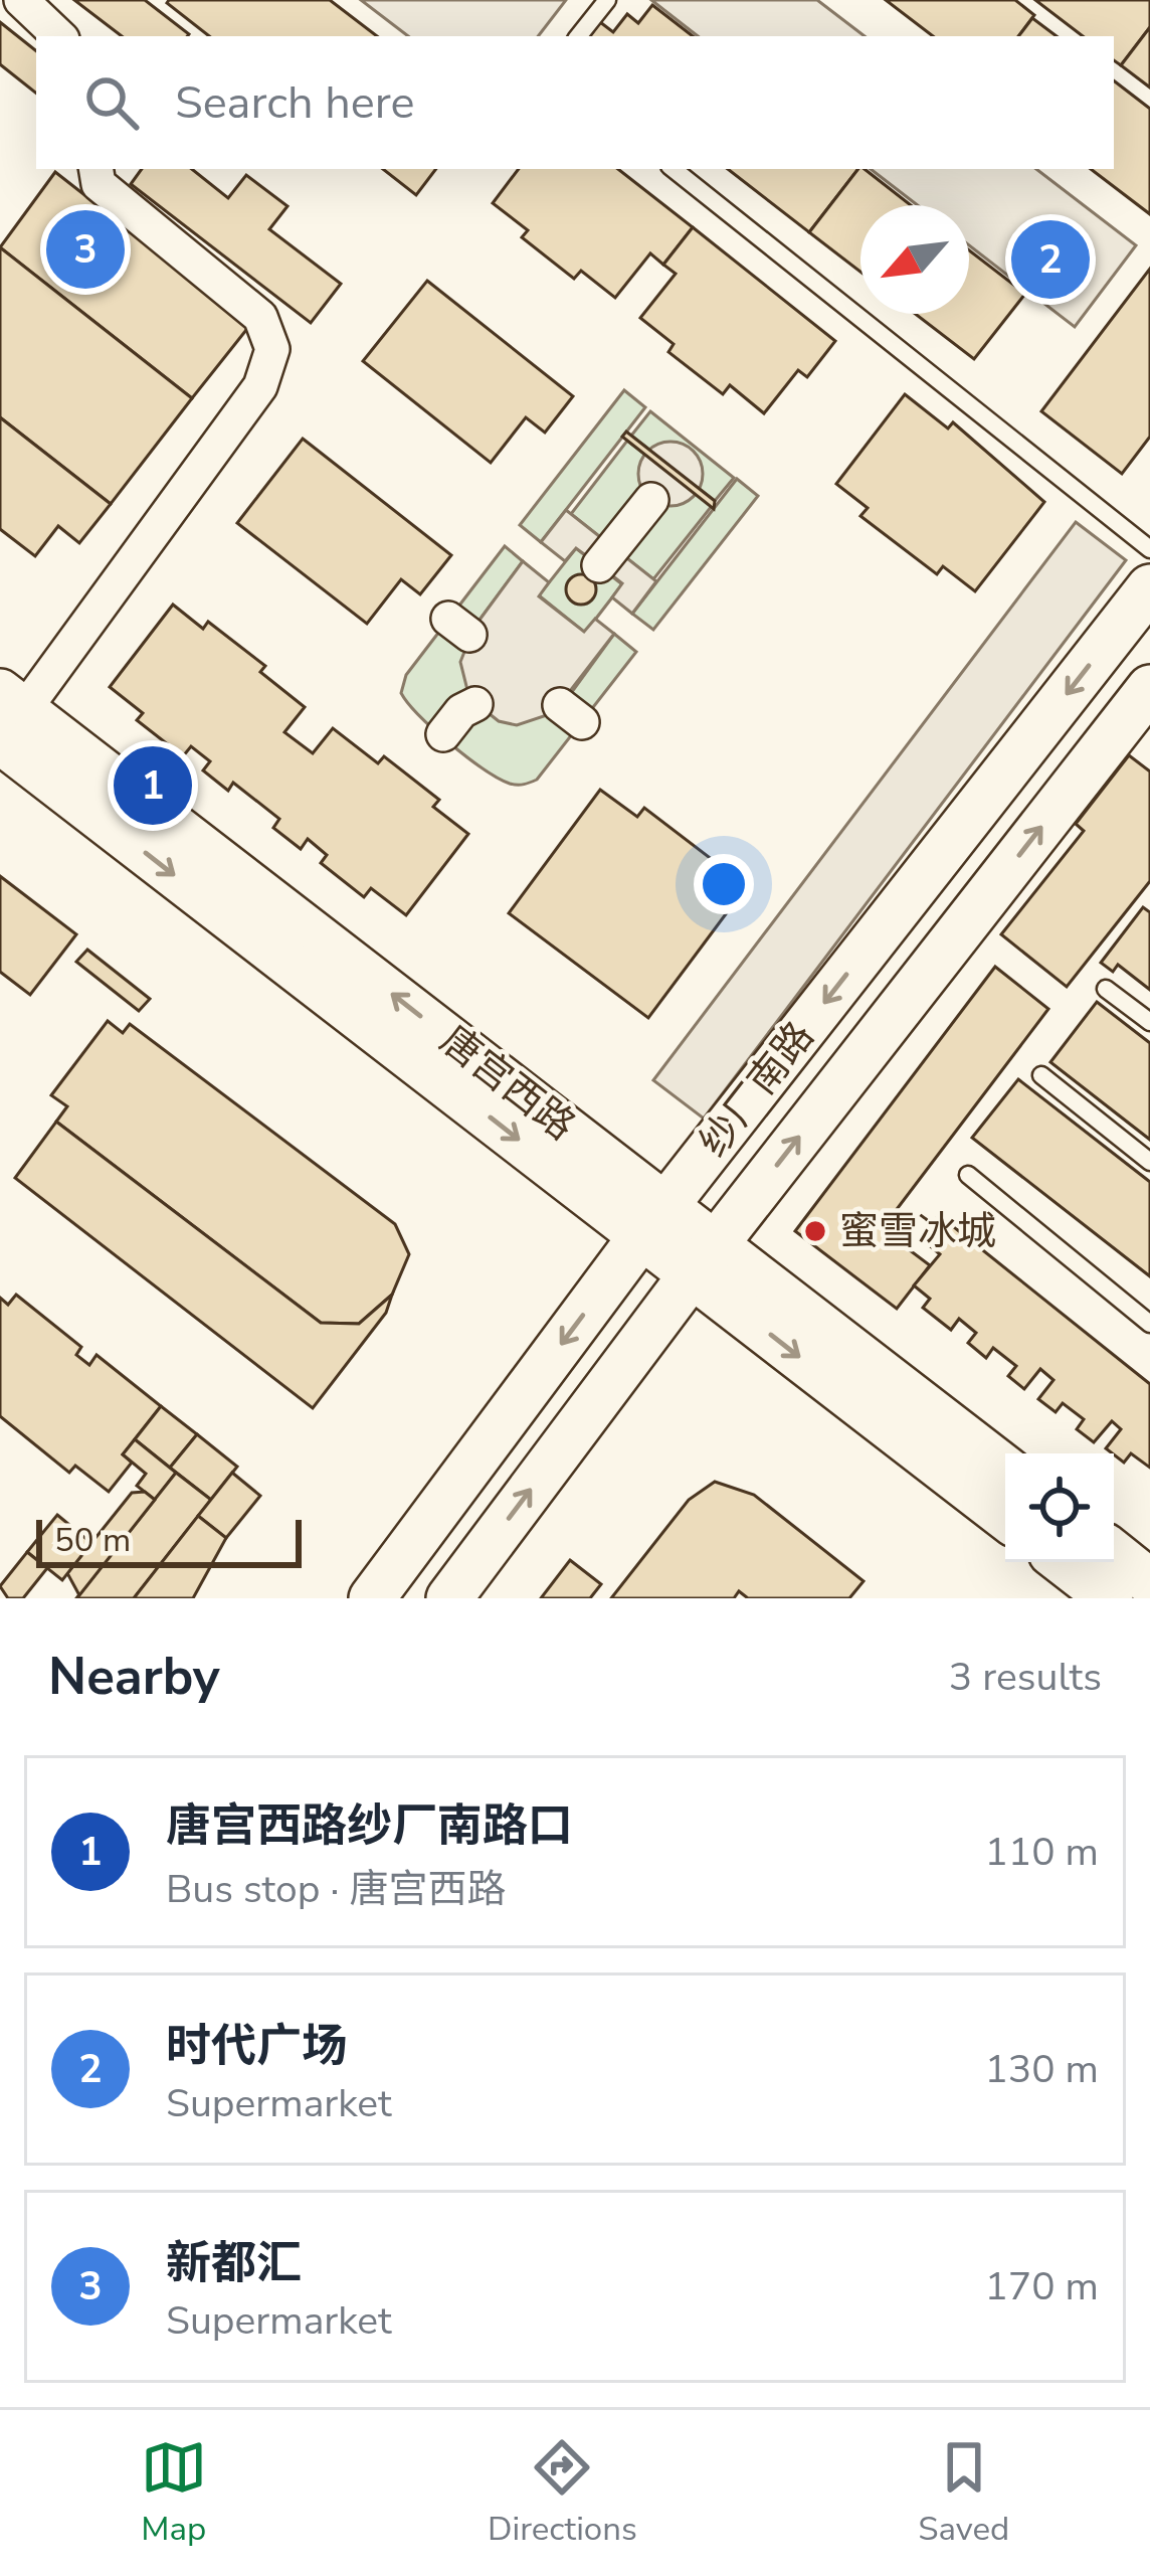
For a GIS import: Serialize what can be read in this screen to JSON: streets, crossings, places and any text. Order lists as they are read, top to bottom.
{
  "streets": {
    "main road": ["唐宫西路", "纱厂南路"]
  },
  "crossings": [
    ["唐宫西路", "纱厂南路"]
  ],
  "places": ["蜜雪冰城"],
  "scale_bar": "50 m",
  "north": "bottom left",
  "page": {
    "search": "Search here",
    "pins": ["3", "2", "1"],
    "scale": "50 m",
    "heading": ["Nearby", "3 results"],
    "list": [
      {
        "mark": "1",
        "name": "唐宫西路纱厂南路口",
        "note": "Bus stop · 唐宫西路",
        "value": "110 m"
      },
      {
        "mark": "2",
        "name": "时代广场",
        "note": "Supermarket",
        "value": "130 m"
      },
      {
        "mark": "3",
        "name": "新都汇",
        "note": "Supermarket",
        "value": "170 m"
      }
    ],
    "nav": ["Map", "Directions", "Saved"]
  }
}
